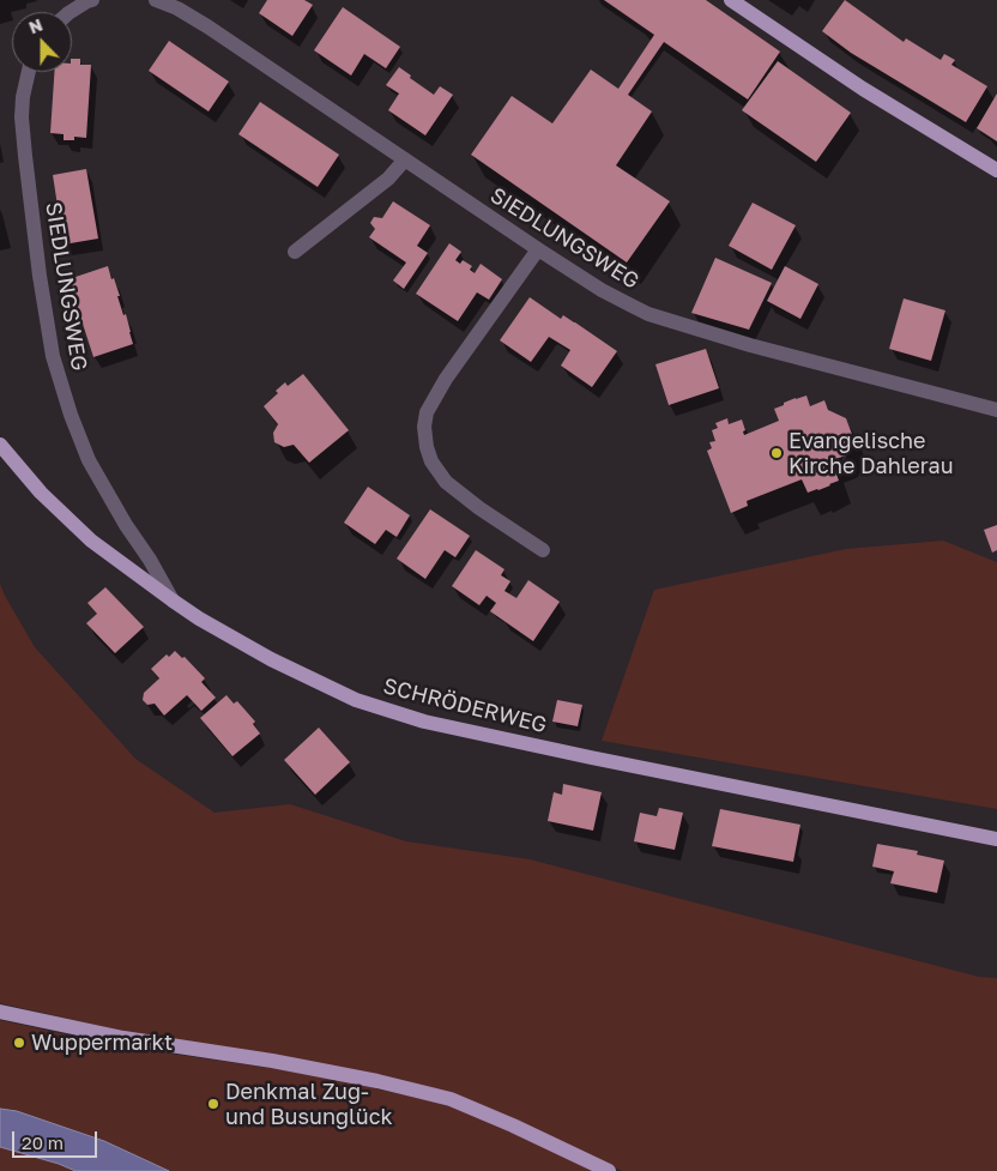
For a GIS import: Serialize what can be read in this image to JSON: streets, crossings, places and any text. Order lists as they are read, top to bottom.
{
  "streets": {
    "main road": ["SCHRÖDERWEG"],
    "street": ["SIEDLUNGSWEG"]
  },
  "crossings": [
    ["SIEDLUNGSWEG", "SCHRÖDERWEG"]
  ],
  "places": ["Evangelische Kirche Dahlerau", "Wuppermarkt", "Denkmal Zug- und Busunglück"],
  "scale_bar": "20 m",
  "north": "top"
}
